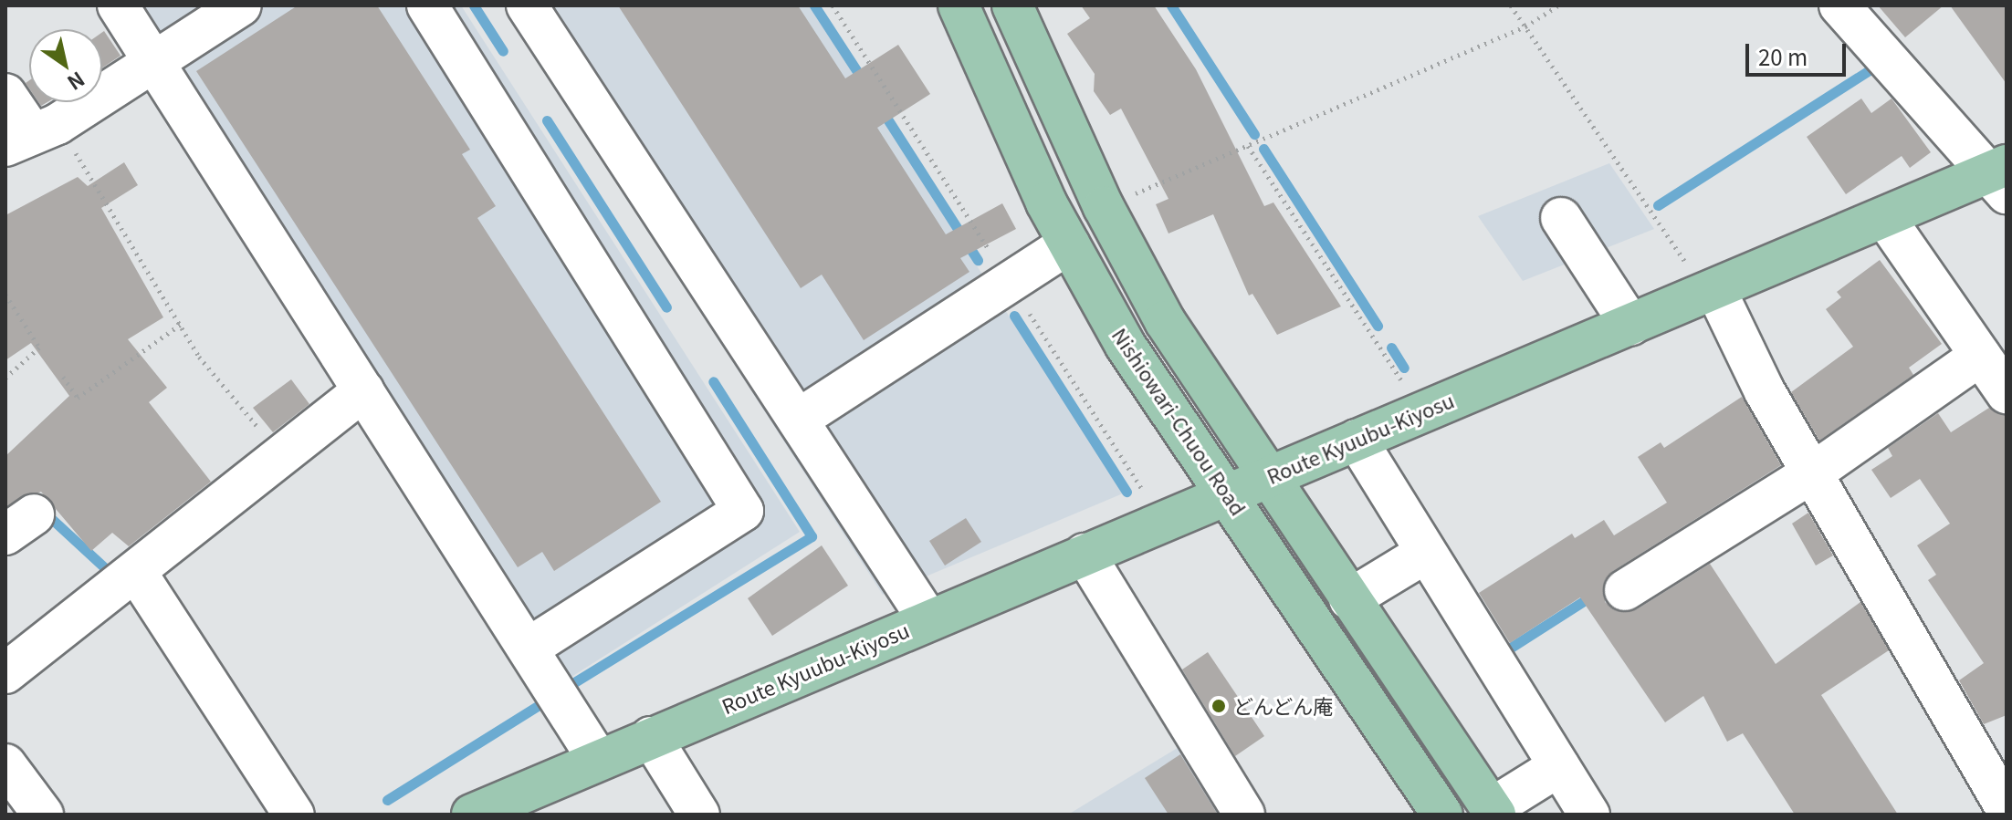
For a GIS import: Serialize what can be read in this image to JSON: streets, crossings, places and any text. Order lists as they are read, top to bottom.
{
  "streets": {
    "main road": ["Nishiowari-Chuou Road", "Route Kyuubu-Kiyosu"]
  },
  "crossings": [
    ["Nishiowari-Chuou Road", "Route Kyuubu-Kiyosu"]
  ],
  "places": ["どんどん庵"],
  "scale_bar": "20 m",
  "north": "bottom right"
}
